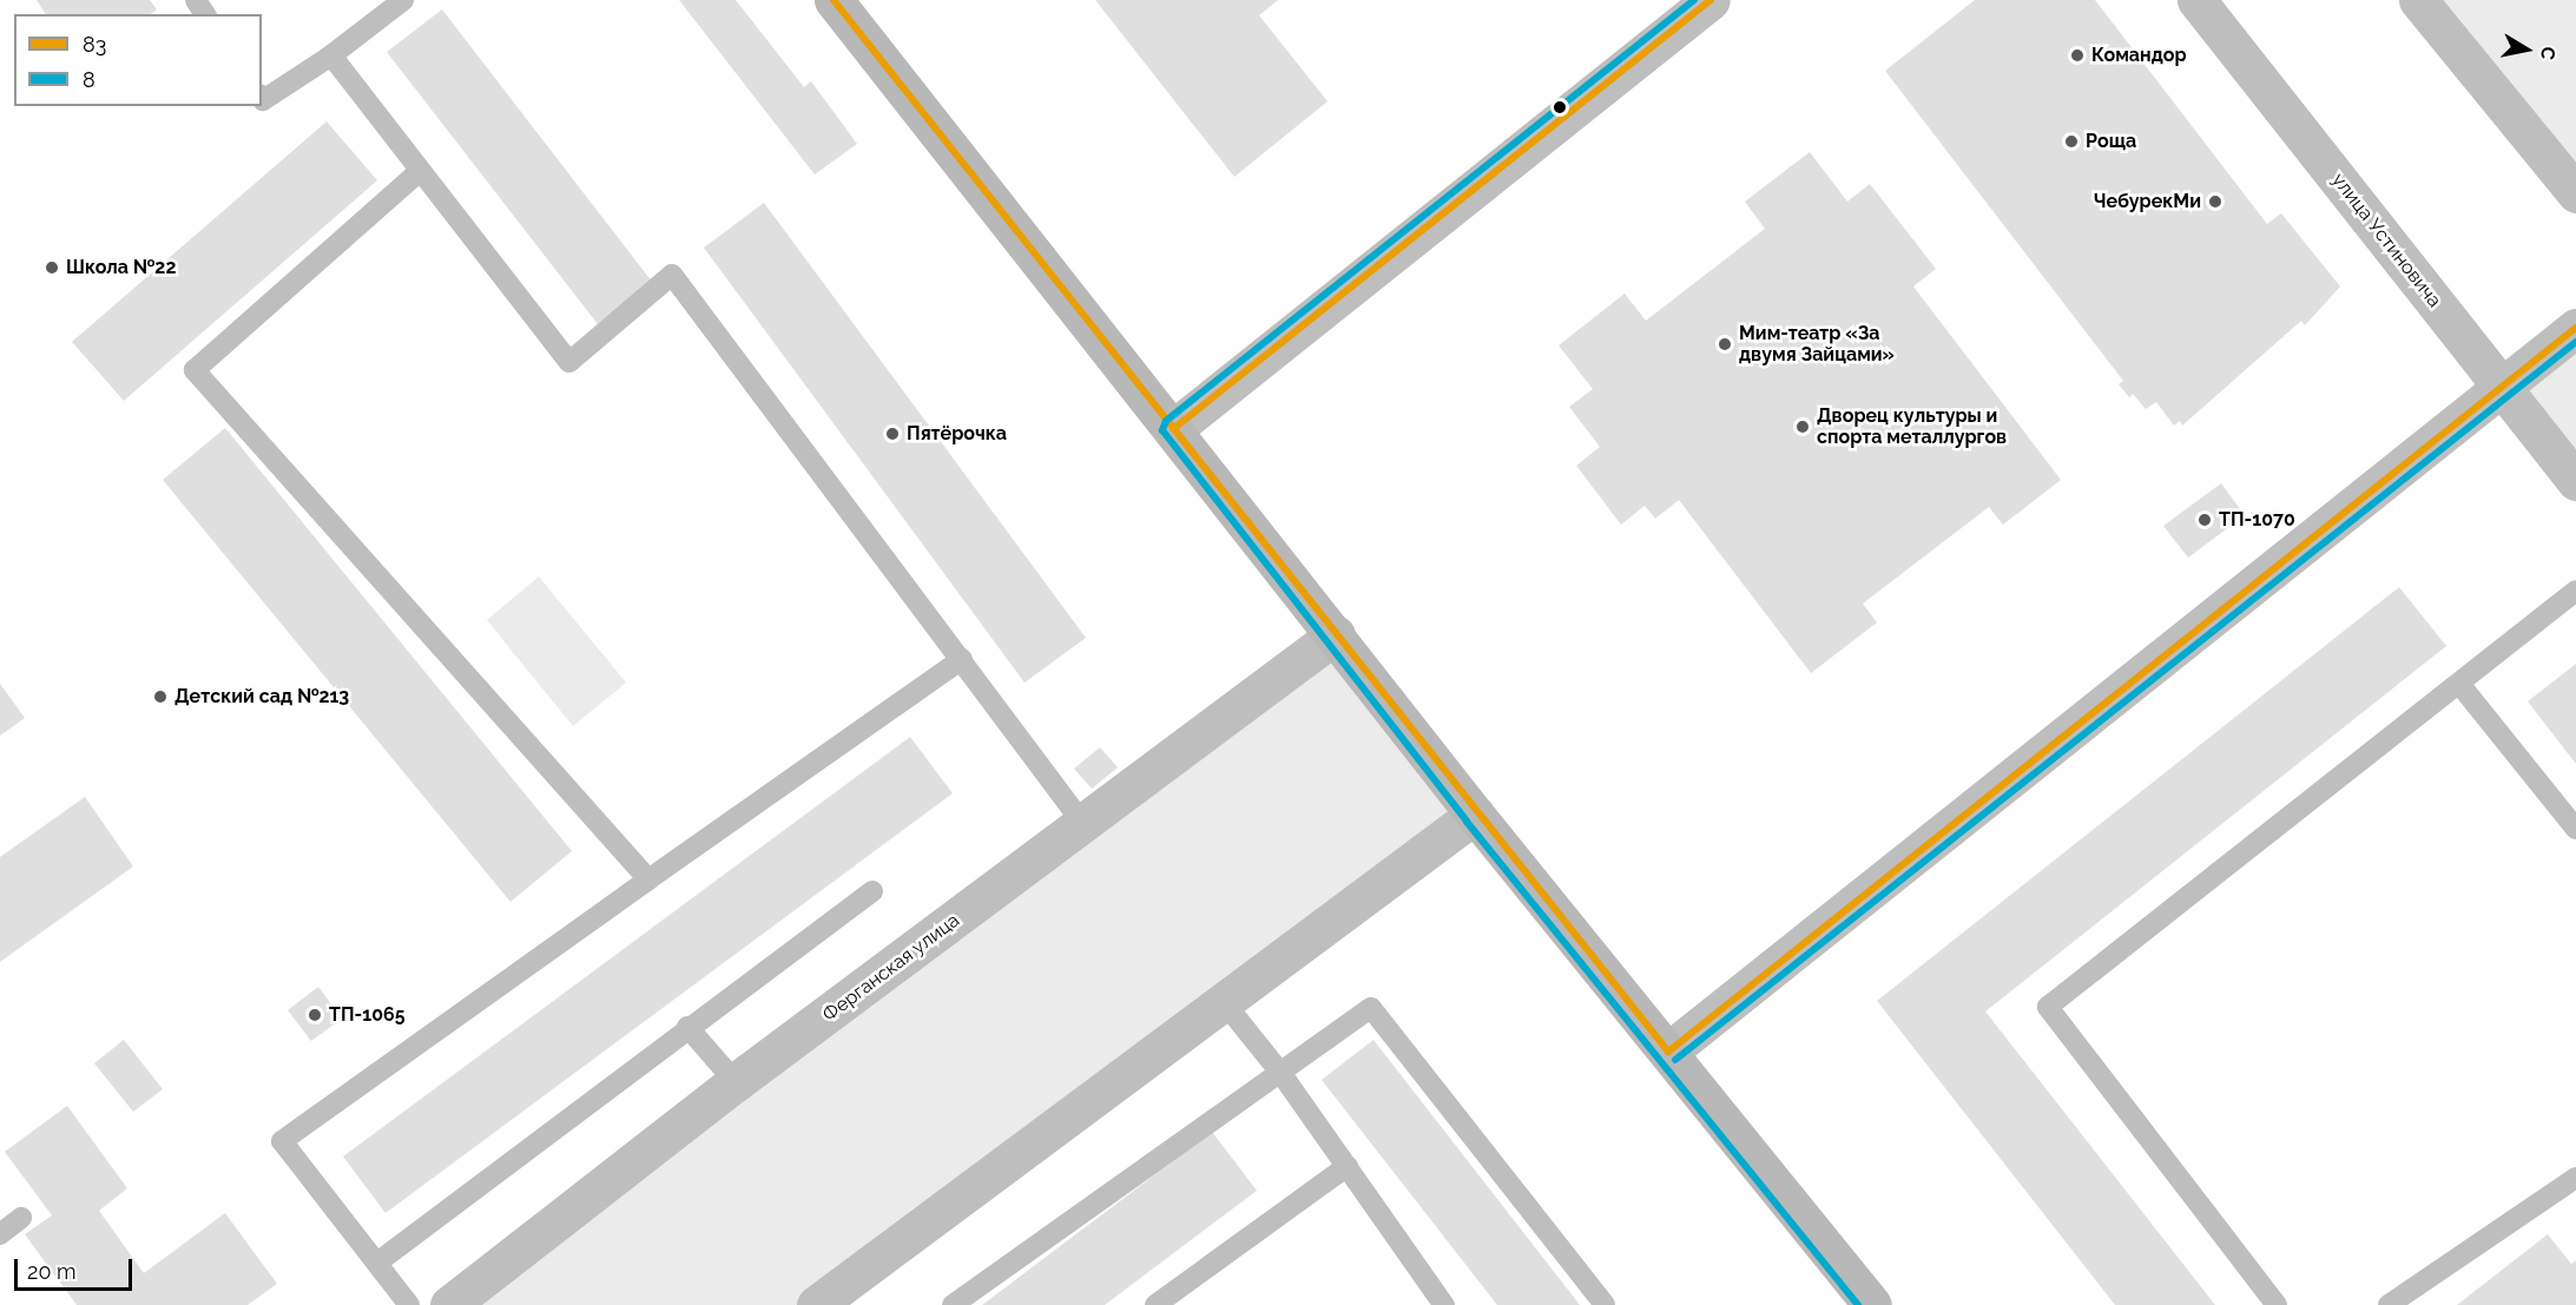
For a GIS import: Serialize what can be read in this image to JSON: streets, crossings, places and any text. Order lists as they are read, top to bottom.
{
  "streets": {
    "street": ["улица Устиновича", "Ферганская улица"]
  },
  "places": [
    "Командор",
    "Роща",
    "ЧебурекМи",
    "Школа №22",
    "Мим-театр «За двумя Зайцами»",
    "Дворец культуры и спорта металлургов",
    "Пятёрочка",
    "ТП-1070",
    "Детский сад №213",
    "ТП-1065"
  ],
  "lines": ["transit line 83", "transit line 8"],
  "legend": ["83", "8"],
  "scale_bar": "20 m",
  "north": "right"
}
